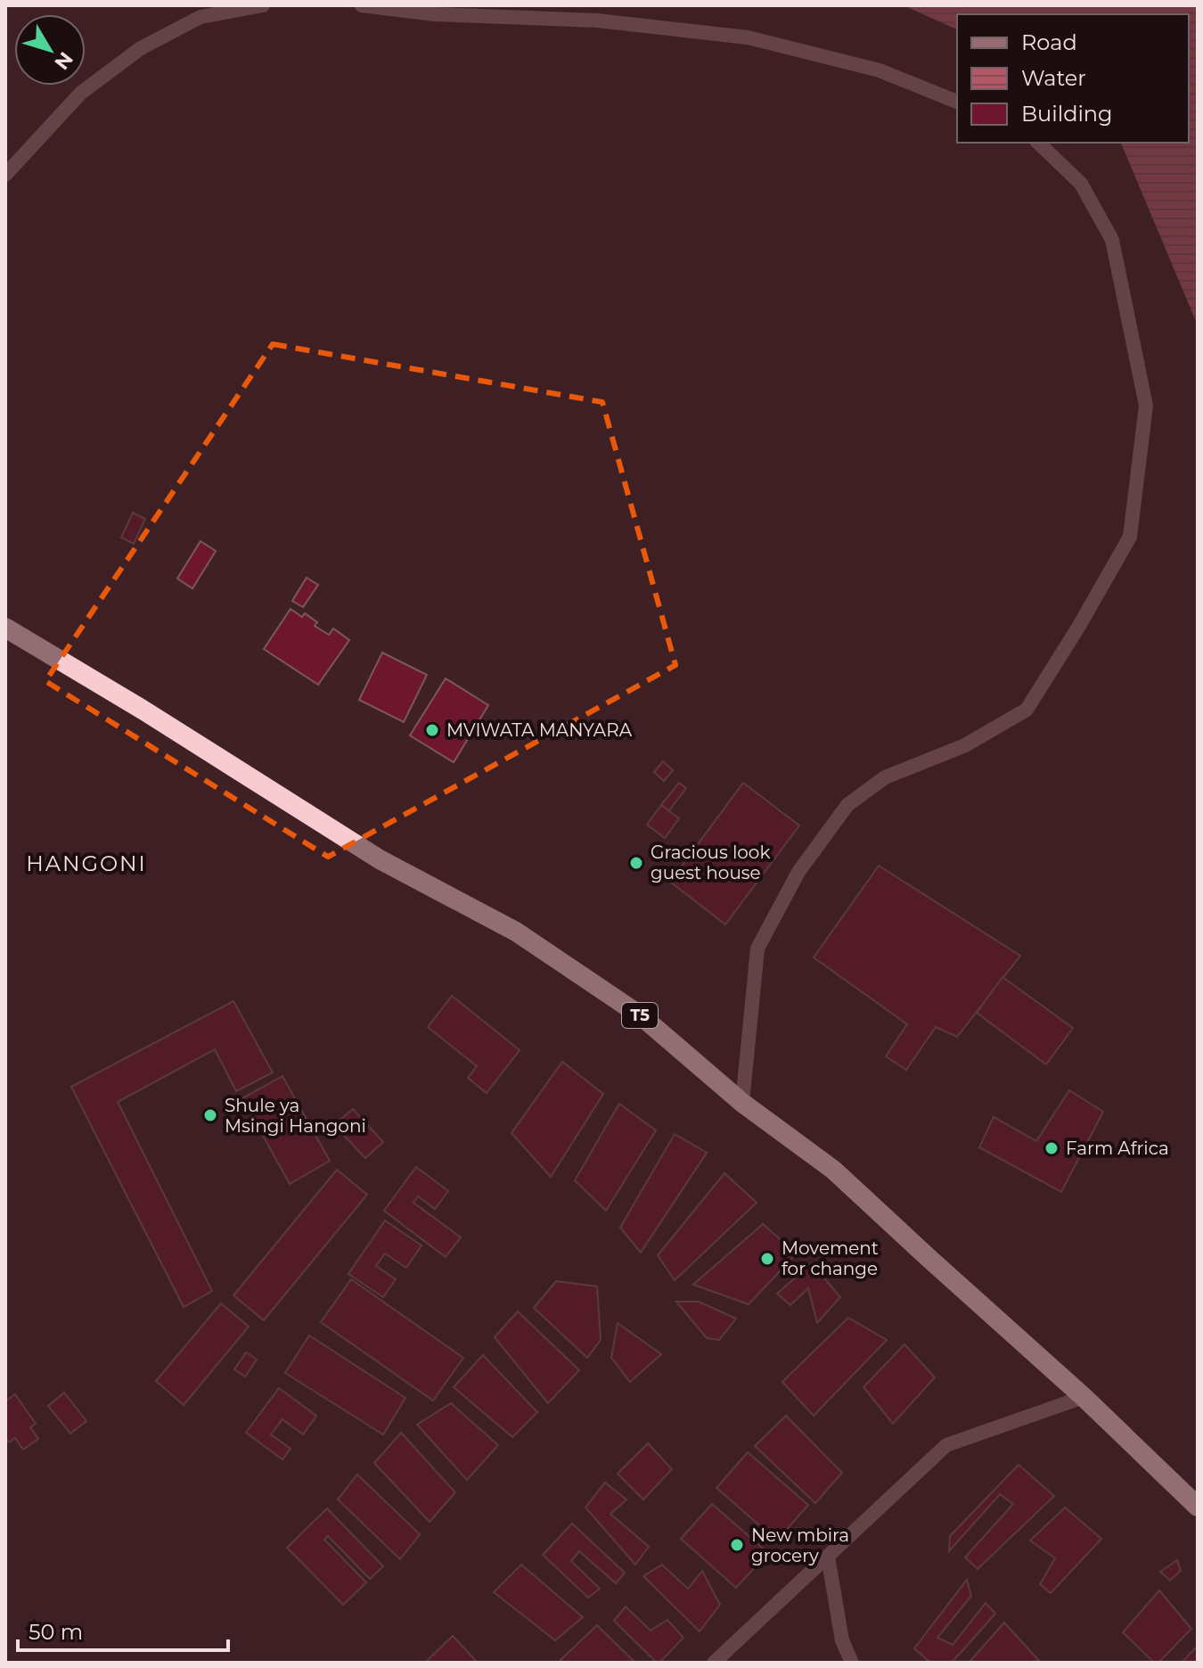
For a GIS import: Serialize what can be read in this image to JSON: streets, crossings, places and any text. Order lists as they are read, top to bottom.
{
  "streets": {
    "highway": ["T5"]
  },
  "districts": ["HANGONI"],
  "places": [
    "MVIWATA MANYARA",
    "Gracious look guest house",
    "Shule ya Msingi Hangoni",
    "Farm Africa",
    "Movement for change",
    "New mbira grocery"
  ],
  "legend": ["Road", "Water", "Building"],
  "scale_bar": "50 m",
  "north": "bottom right"
}
